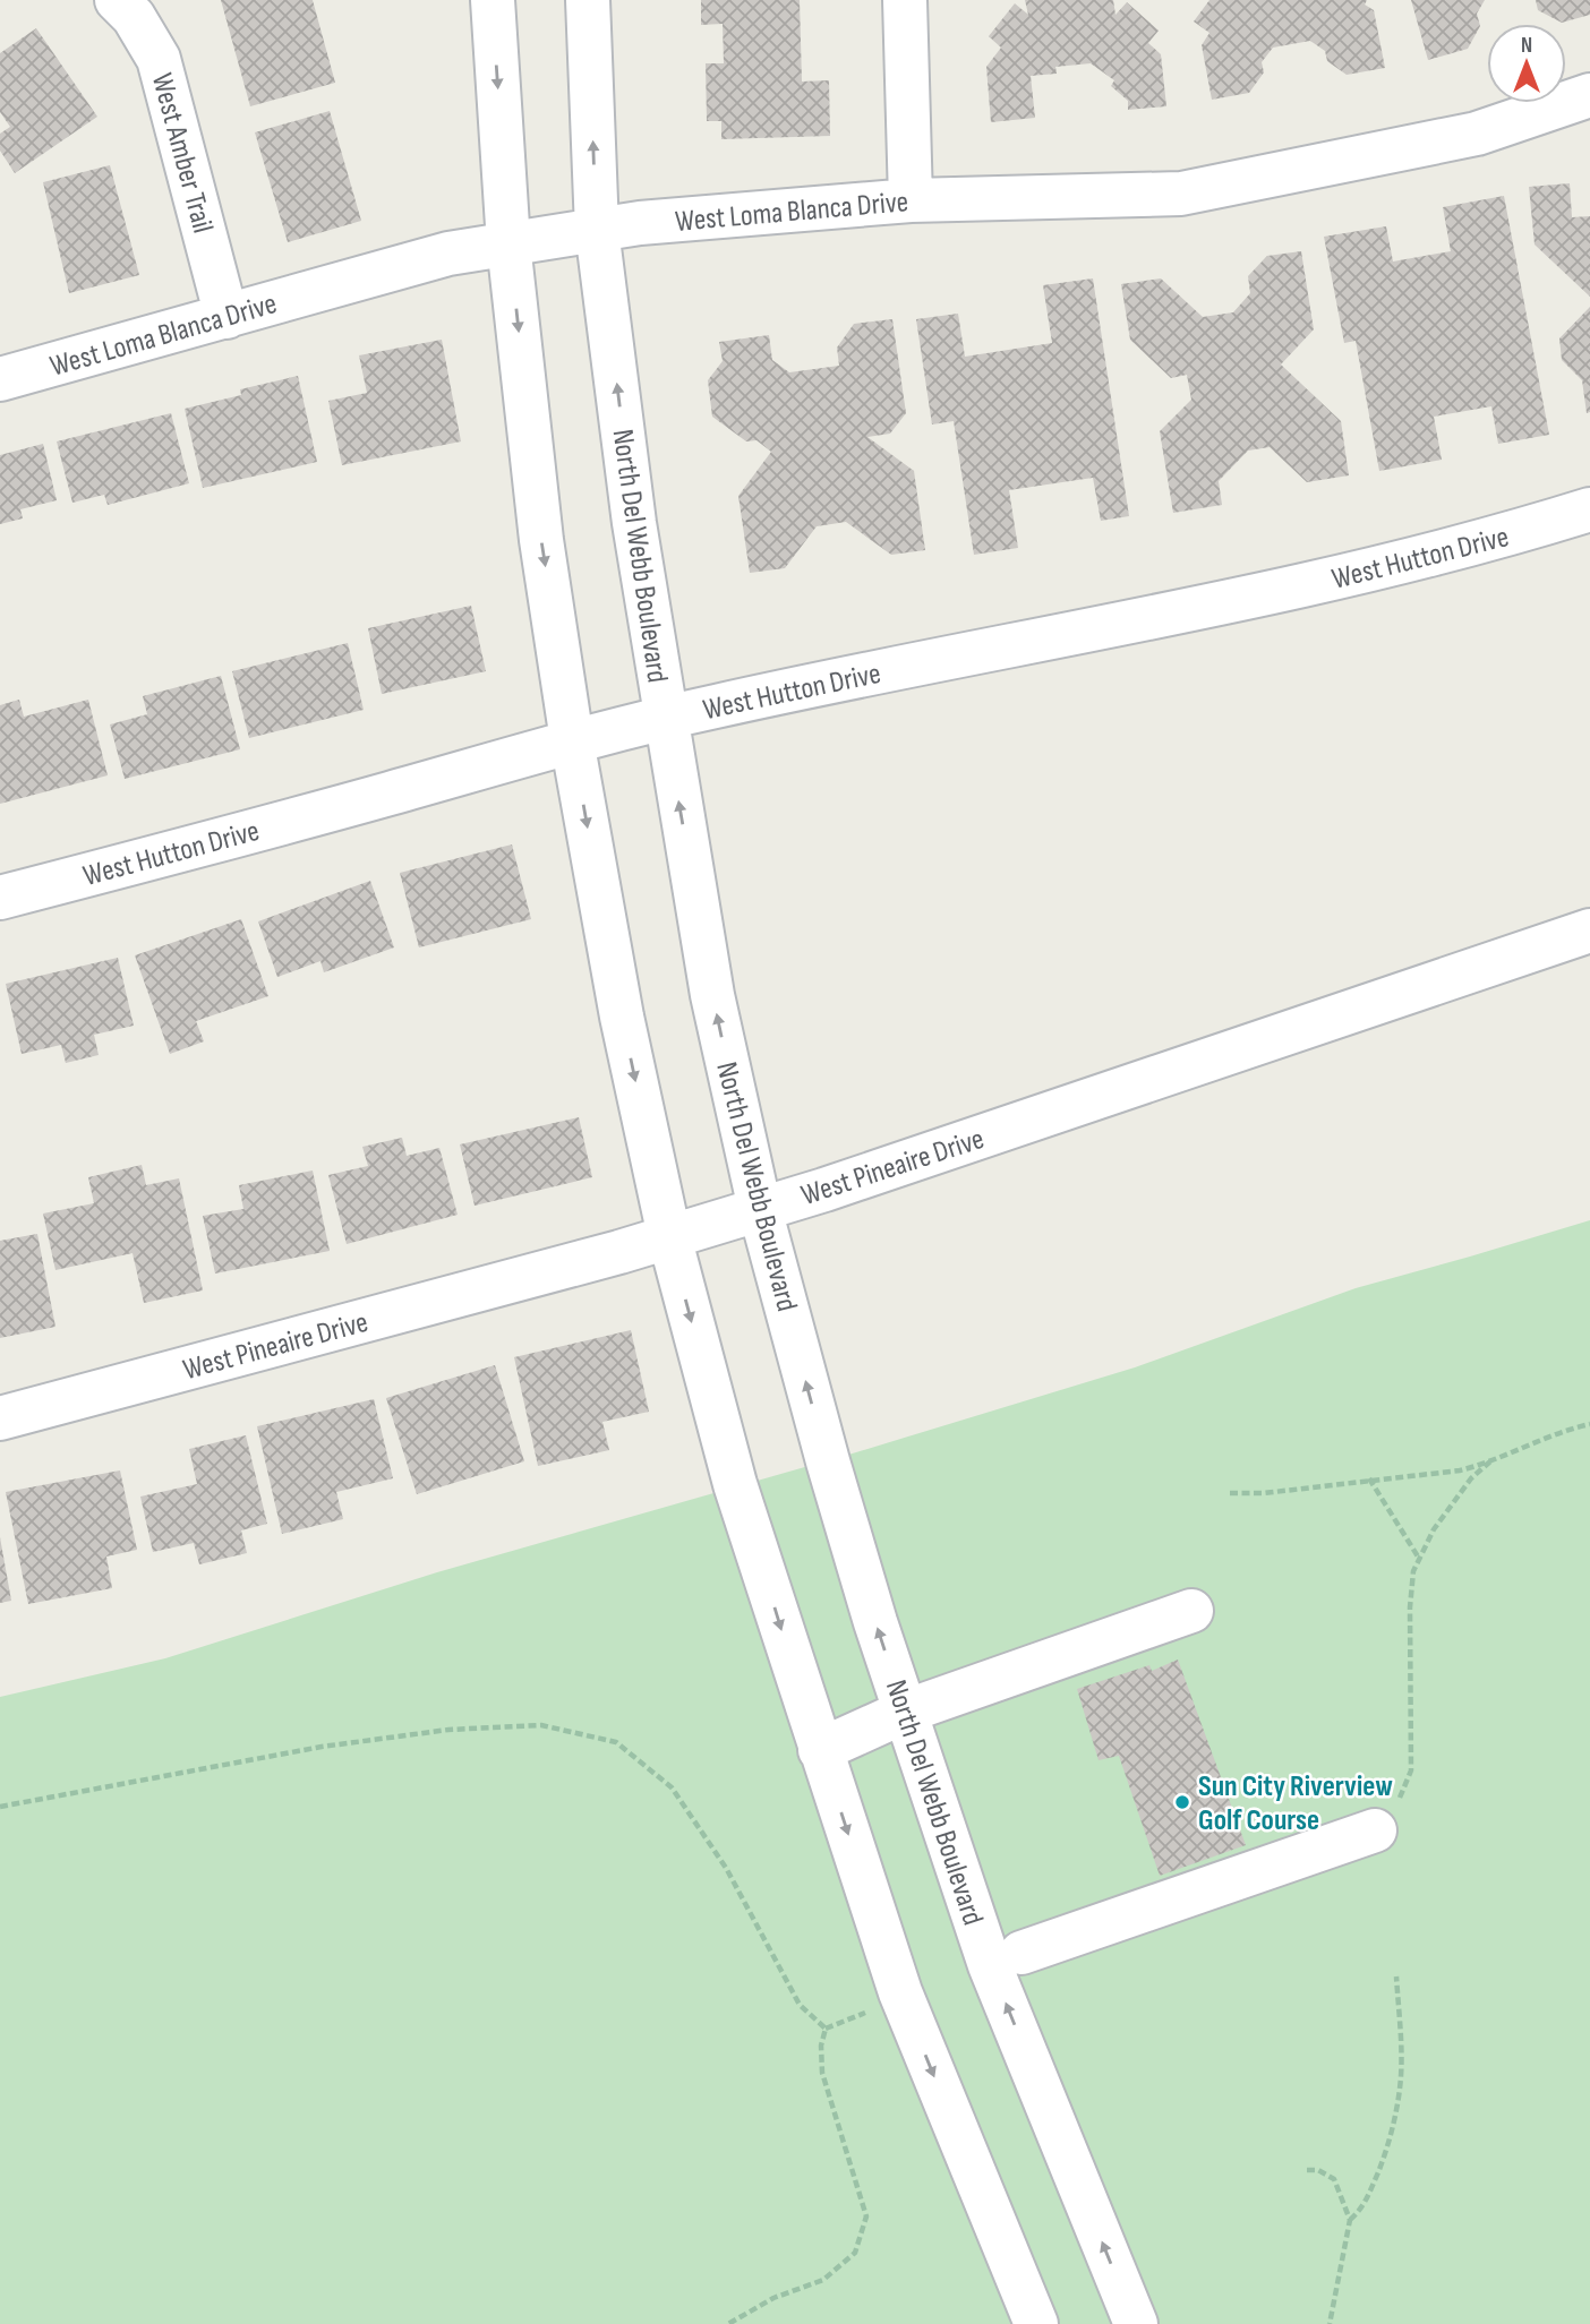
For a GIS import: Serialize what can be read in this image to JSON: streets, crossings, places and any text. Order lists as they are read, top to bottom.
{
  "streets": {
    "street": [
      "West Amber Trail",
      "West Loma Blanca Drive",
      "North Del Webb Boulevard",
      "West Hutton Drive",
      "West Pineaire Drive"
    ]
  },
  "crossings": [
    ["West Amber Trail", "West Loma Blanca Drive"],
    ["West Loma Blanca Drive", "North Del Webb Boulevard"],
    ["North Del Webb Boulevard", "West Hutton Drive"],
    ["North Del Webb Boulevard", "West Pineaire Drive"]
  ],
  "places": ["Sun City Riverview Golf Course"],
  "north": "top"
}
